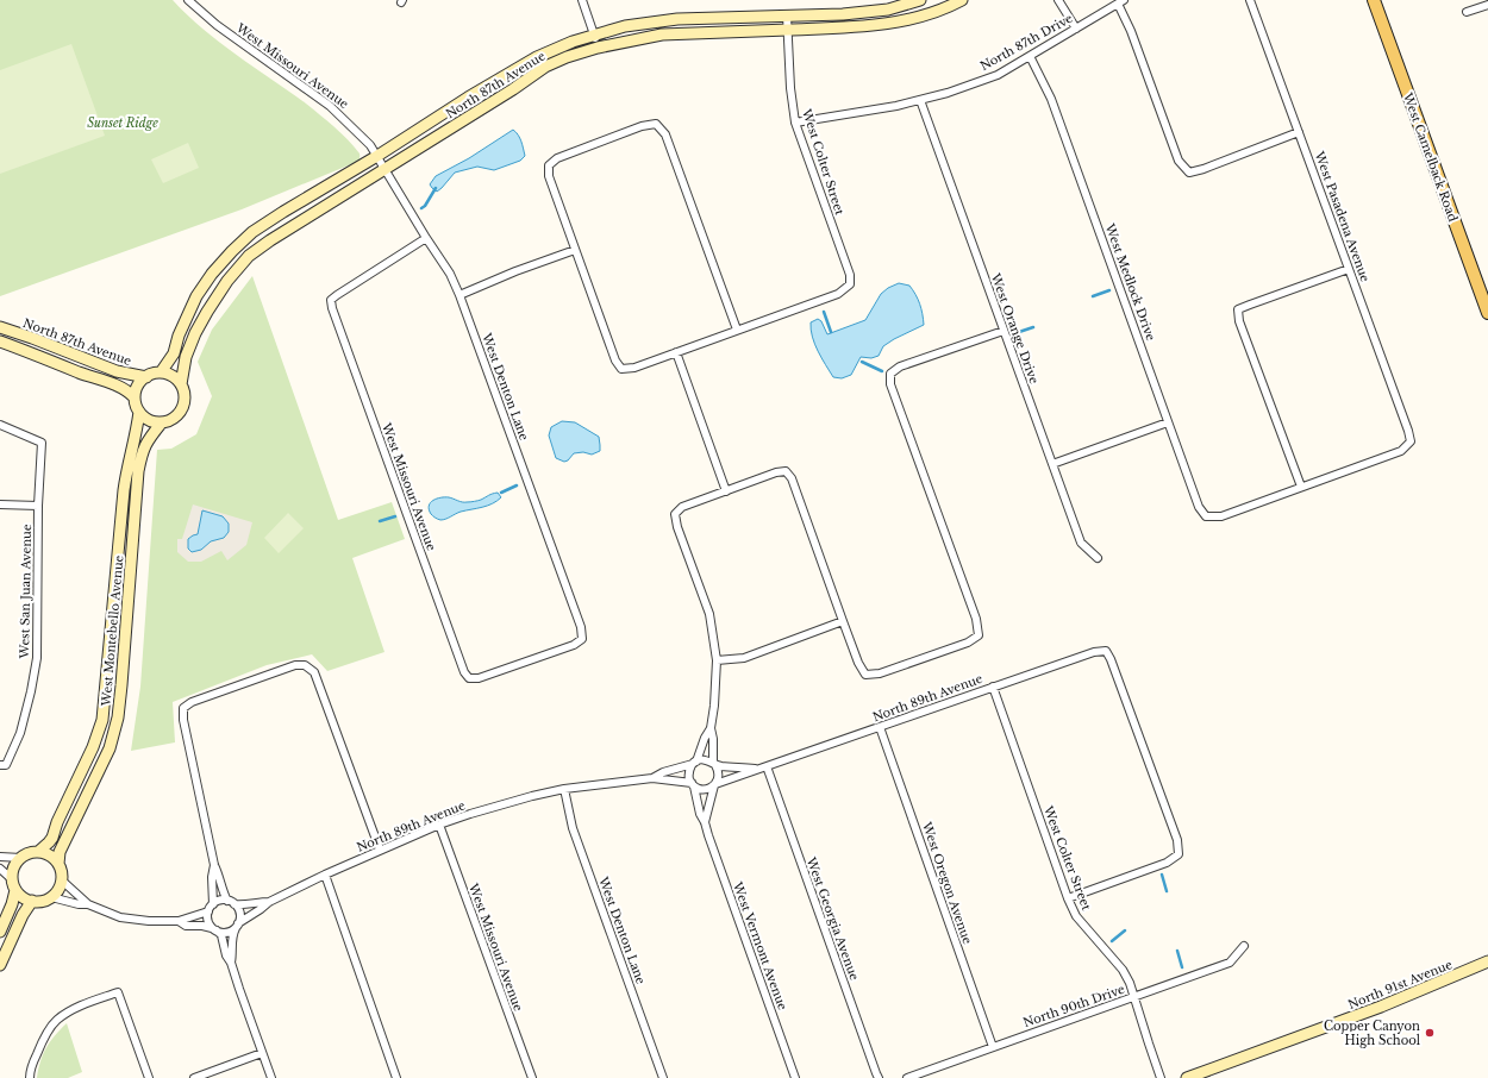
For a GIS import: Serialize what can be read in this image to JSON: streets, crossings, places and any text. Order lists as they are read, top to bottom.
{
  "streets": {
    "main road": ["West Camelback Road"],
    "street": [
      "North 87th Drive",
      "West Missouri Avenue",
      "North 87th Avenue",
      "West Colter Street",
      "West Pasadena Avenue",
      "West Medlock Drive",
      "West Orange Drive",
      "West Denton Lane",
      "West San Juan Avenue",
      "West Montebello Avenue",
      "North 89th Avenue",
      "West Oregon Avenue",
      "West Georgia Avenue",
      "West Vermont Avenue",
      "North 91st Avenue",
      "North 90th Drive"
    ]
  },
  "crossings": [
    ["North 87th Drive", "West Colter Street"],
    ["North 87th Drive", "West Medlock Drive"],
    ["North 87th Drive", "West Orange Drive"],
    ["West Missouri Avenue", "North 87th Avenue"],
    ["West Missouri Avenue", "West Denton Lane"],
    ["West Missouri Avenue", "North 89th Avenue"],
    ["North 87th Avenue", "West Colter Street"],
    ["North 87th Avenue", "West Denton Lane"],
    ["North 87th Avenue", "West Montebello Avenue"],
    ["West Colter Street", "North 89th Avenue"],
    ["West Colter Street", "North 90th Drive"],
    ["West Pasadena Avenue", "West Medlock Drive"],
    ["West Denton Lane", "North 89th Avenue"],
    ["North 89th Avenue", "West Oregon Avenue"],
    ["North 89th Avenue", "West Georgia Avenue"],
    ["North 89th Avenue", "West Vermont Avenue"],
    ["West Oregon Avenue", "North 90th Drive"]
  ],
  "parks": ["Sunset Ridge"],
  "places": ["Copper Canyon High School"]
}
